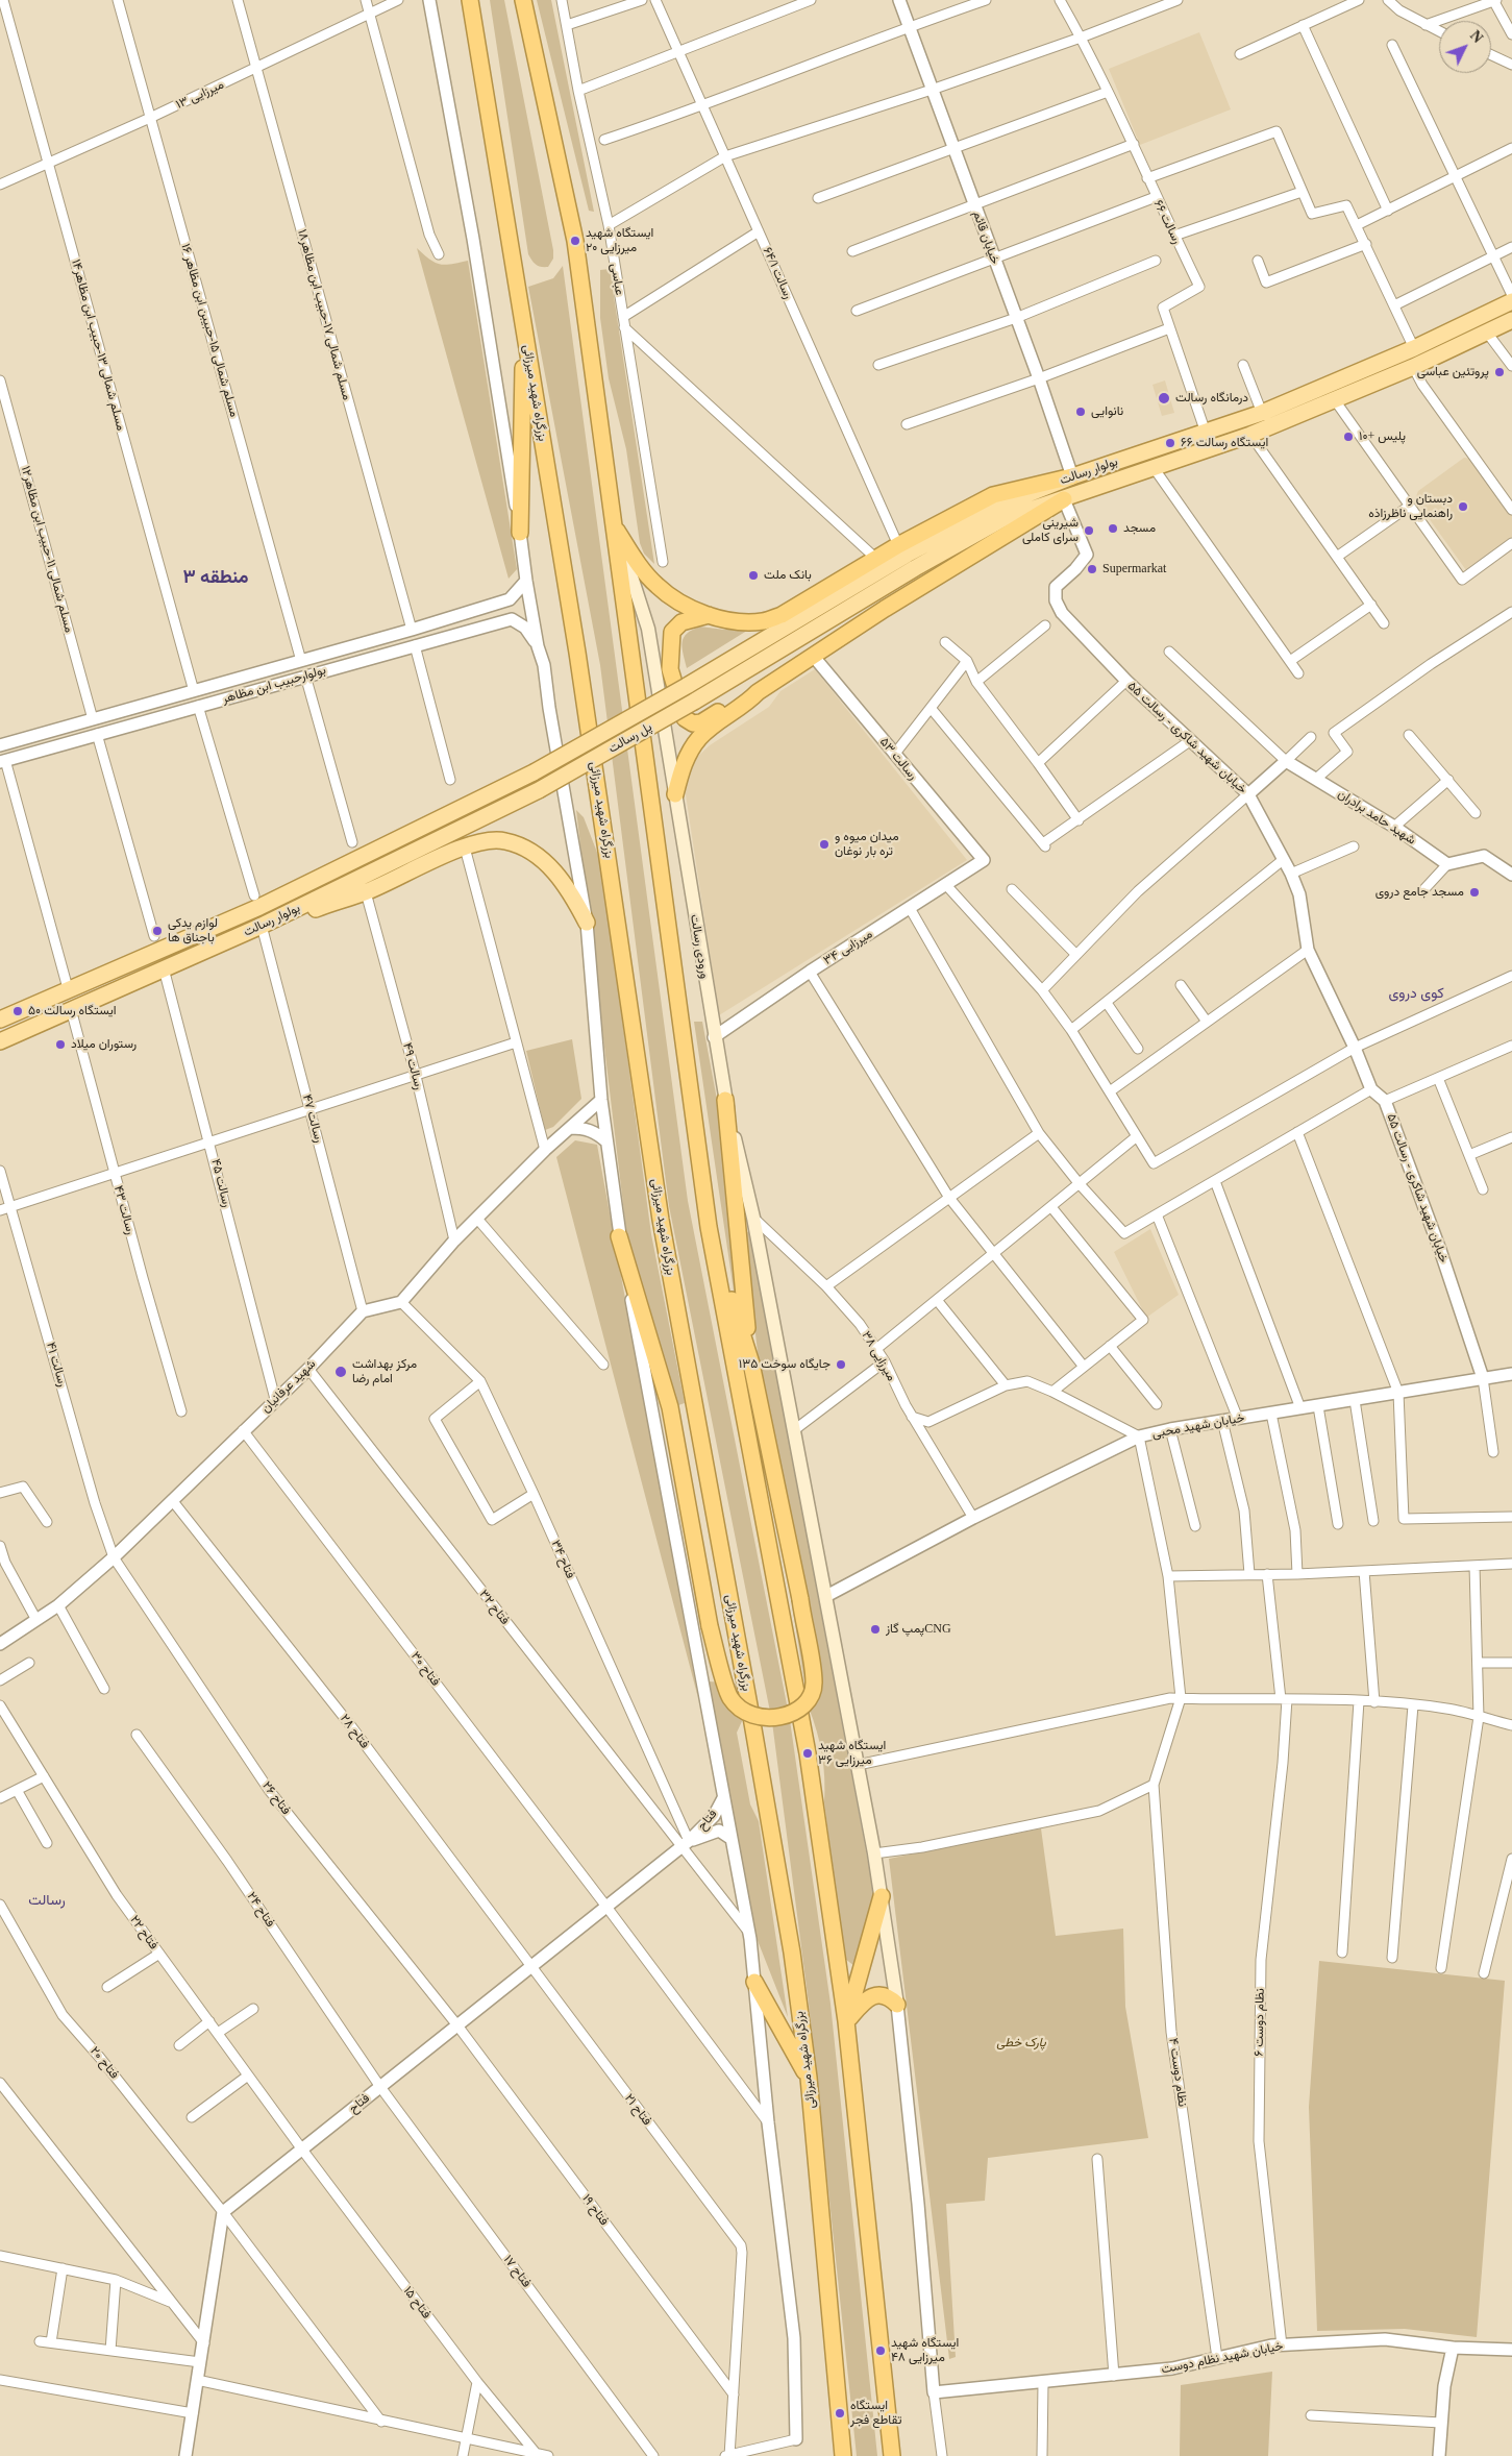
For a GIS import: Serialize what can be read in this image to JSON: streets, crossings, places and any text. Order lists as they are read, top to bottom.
{
  "streets": {
    "highway": ["بزرگراه شهید میرزائی"],
    "main road": ["بولوار رسالت", "پل رسالت", "ورودی رسالت"],
    "street": [
      "میرزایی ۱۳",
      "رسالت ۶۶",
      "خیابان قائم",
      "رسالت ۶۴/۱",
      "عباسی",
      "مسلم شمالی ۱۷-حبیب ابن مظاهر۱۸",
      "مسلم شمالی ۱۵-حبیبن ابن مظاهر ۱۶",
      "مسلم شمالی ۱۳-حبیب ابن مظاهر۱۴",
      "مسلم شمالی ۱۱-حبیب ابن مظاهر۱۲",
      "بولوارحبیب ابن مظاهر",
      "خیابان شهید شاکری - رسالت ۵۵",
      "رسالت ۵۳",
      "شهید حامد برادران",
      "میرزایی ۳۴",
      "رسالت ۴۹",
      "رسالت ۴۷",
      "رسالت ۴۵",
      "رسالت ۴۳",
      "میرزایی ۳۸",
      "رسالت ۴۱",
      "شهید عرفانیان",
      "خیابان شهید محبی",
      "فتاح ۳۴",
      "فتاح ۳۲",
      "فتاح ۳۰",
      "فتاح ۲۸",
      "فتاح ۲۶",
      "فتاح",
      "فتاح ۲۴",
      "فتاح ۲۲",
      "نظام دوست ۶",
      "فتاح ۲۰",
      "نظام دوست ۴",
      "فتاح ۲۱",
      "فتاح ۱۹",
      "فتاح ۱۷",
      "فتاح ۱۵",
      "خیابان شهید نظام دوست"
    ]
  },
  "crossings": [
    ["میرزایی ۱۳", "مسلم شمالی ۱۷-حبیب ابن مظاهر۱۸"],
    ["میرزایی ۱۳", "مسلم شمالی ۱۵-حبیبن ابن مظاهر ۱۶"],
    ["میرزایی ۱۳", "مسلم شمالی ۱۳-حبیب ابن مظاهر۱۴"],
    ["رسالت ۶۶", "بولوار رسالت"],
    ["خیابان قائم", "بولوار رسالت"],
    ["مسلم شمالی ۱۷-حبیب ابن مظاهر۱۸", "بولوارحبیب ابن مظاهر"],
    ["مسلم شمالی ۱۵-حبیبن ابن مظاهر ۱۶", "بولوارحبیب ابن مظاهر"],
    ["مسلم شمالی ۱۳-حبیب ابن مظاهر۱۴", "بولوارحبیب ابن مظاهر"],
    ["بولوار رسالت", "پل رسالت"],
    ["بولوار رسالت", "خیابان شهید شاکری - رسالت ۵۵"],
    ["بولوار رسالت", "رسالت ۴۷"],
    ["بولوار رسالت", "رسالت ۴۵"],
    ["بولوار رسالت", "رسالت ۴۳"],
    ["مسلم شمالی ۱۱-حبیب ابن مظاهر۱۲", "بولوارحبیب ابن مظاهر"],
    ["خیابان شهید شاکری - رسالت ۵۵", "خیابان شهید محبی"],
    ["رسالت ۵۳", "میرزایی ۳۴"],
    ["ورودی رسالت", "میرزایی ۳۴"],
    ["ورودی رسالت", "میرزایی ۳۸"],
    ["ورودی رسالت", "خیابان شهید محبی"],
    ["رسالت ۴۷", "شهید عرفانیان"],
    ["رسالت ۴۵", "شهید عرفانیان"],
    ["میرزایی ۳۸", "خیابان شهید محبی"],
    ["رسالت ۴۱", "شهید عرفانیان"],
    ["رسالت ۴۱", "فتاح ۲۶"],
    ["شهید عرفانیان", "فتاح ۳۲"],
    ["شهید عرفانیان", "فتاح ۳۰"],
    ["شهید عرفانیان", "فتاح ۲۸"],
    ["شهید عرفانیان", "فتاح ۲۶"],
    ["فتاح ۳۴", "فتاح ۳۲"],
    ["فتاح ۳۴", "فتاح"],
    ["فتاح ۳۲", "فتاح"],
    ["فتاح ۳۰", "فتاح"],
    ["فتاح ۲۸", "فتاح"],
    ["فتاح ۲۸", "فتاح ۲۱"],
    ["فتاح ۲۶", "فتاح"],
    ["فتاح ۲۶", "فتاح ۱۹"],
    ["فتاح", "فتاح ۲۴"],
    ["فتاح", "فتاح ۲۲"],
    ["فتاح", "فتاح ۲۰"],
    ["فتاح", "فتاح ۲۱"],
    ["فتاح", "فتاح ۱۹"],
    ["فتاح", "فتاح ۱۷"],
    ["فتاح", "فتاح ۱۵"],
    ["فتاح ۲۴", "فتاح ۱۷"],
    ["فتاح ۲۲", "فتاح ۱۵"],
    ["نظام دوست ۶", "خیابان شهید نظام دوست"],
    ["نظام دوست ۴", "خیابان شهید نظام دوست"],
    ["فتاح ۲۱", "فتاح ۱۹"]
  ],
  "districts": ["منطقه ۳", "کوی دروی", "رسالت"],
  "parks": ["پارک خطی"],
  "places": [
    "ایستگاه شهید میرزایی ۲۰",
    "پروتئین عباسی",
    "درمانگاه رسالت",
    "نانوایی",
    "پلیس +۱۰",
    "ایستگاه رسالت ۶۶",
    "دبستان و راهنمایی ناظرزاذه",
    "مسجد",
    "شیرینی سرای کاملی",
    "Supermarkat",
    "بانک ملت",
    "میدان میوه و تره بار نوغان",
    "مسجد جامع دروی",
    "لوازم یدکی باجناق ها",
    "ایستگاه رسالت ۵۰",
    "رستوران میلاد",
    "جایگاه سوخت ۱۳۵",
    "مرکز بهداشت امام رضا",
    "پمپ گازCNG",
    "ایستگاه شهید میرزایی ۳۶",
    "ایستگاه شهید میرزایی ۴۸",
    "ایستگاه تقاطع فجر"
  ],
  "north": "top right"
}
